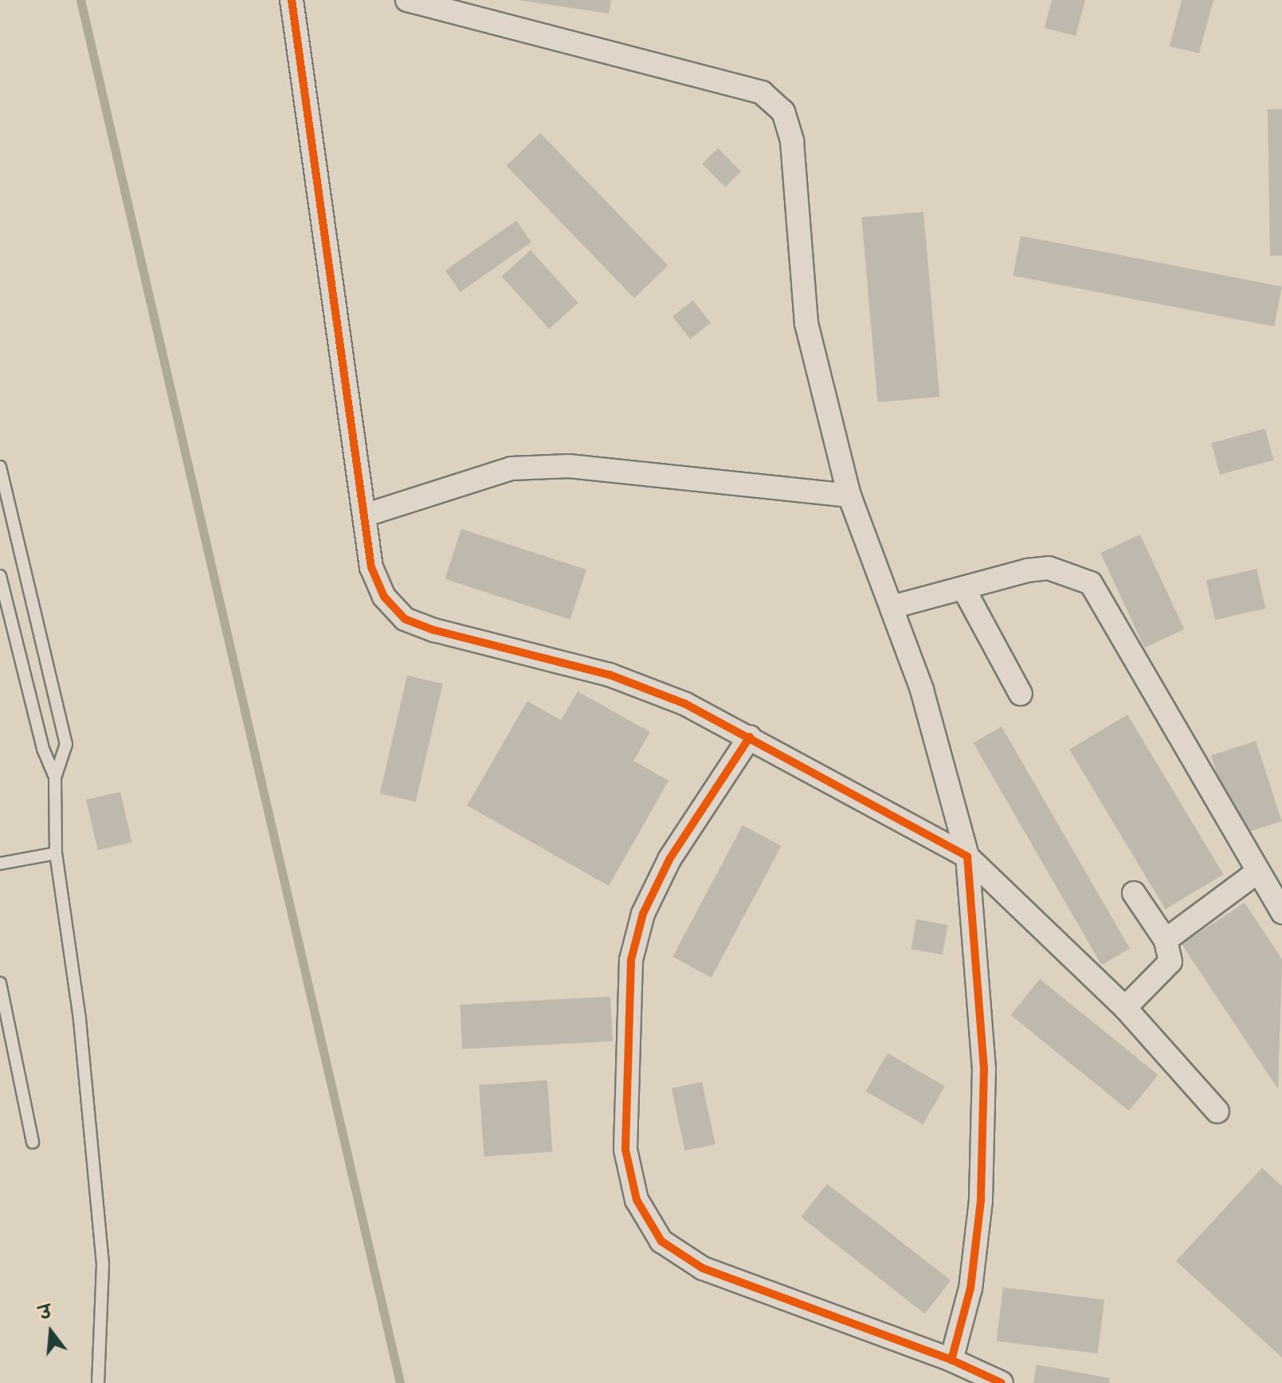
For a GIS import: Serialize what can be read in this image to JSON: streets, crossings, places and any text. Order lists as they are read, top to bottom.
{
  "north": "top"
}
